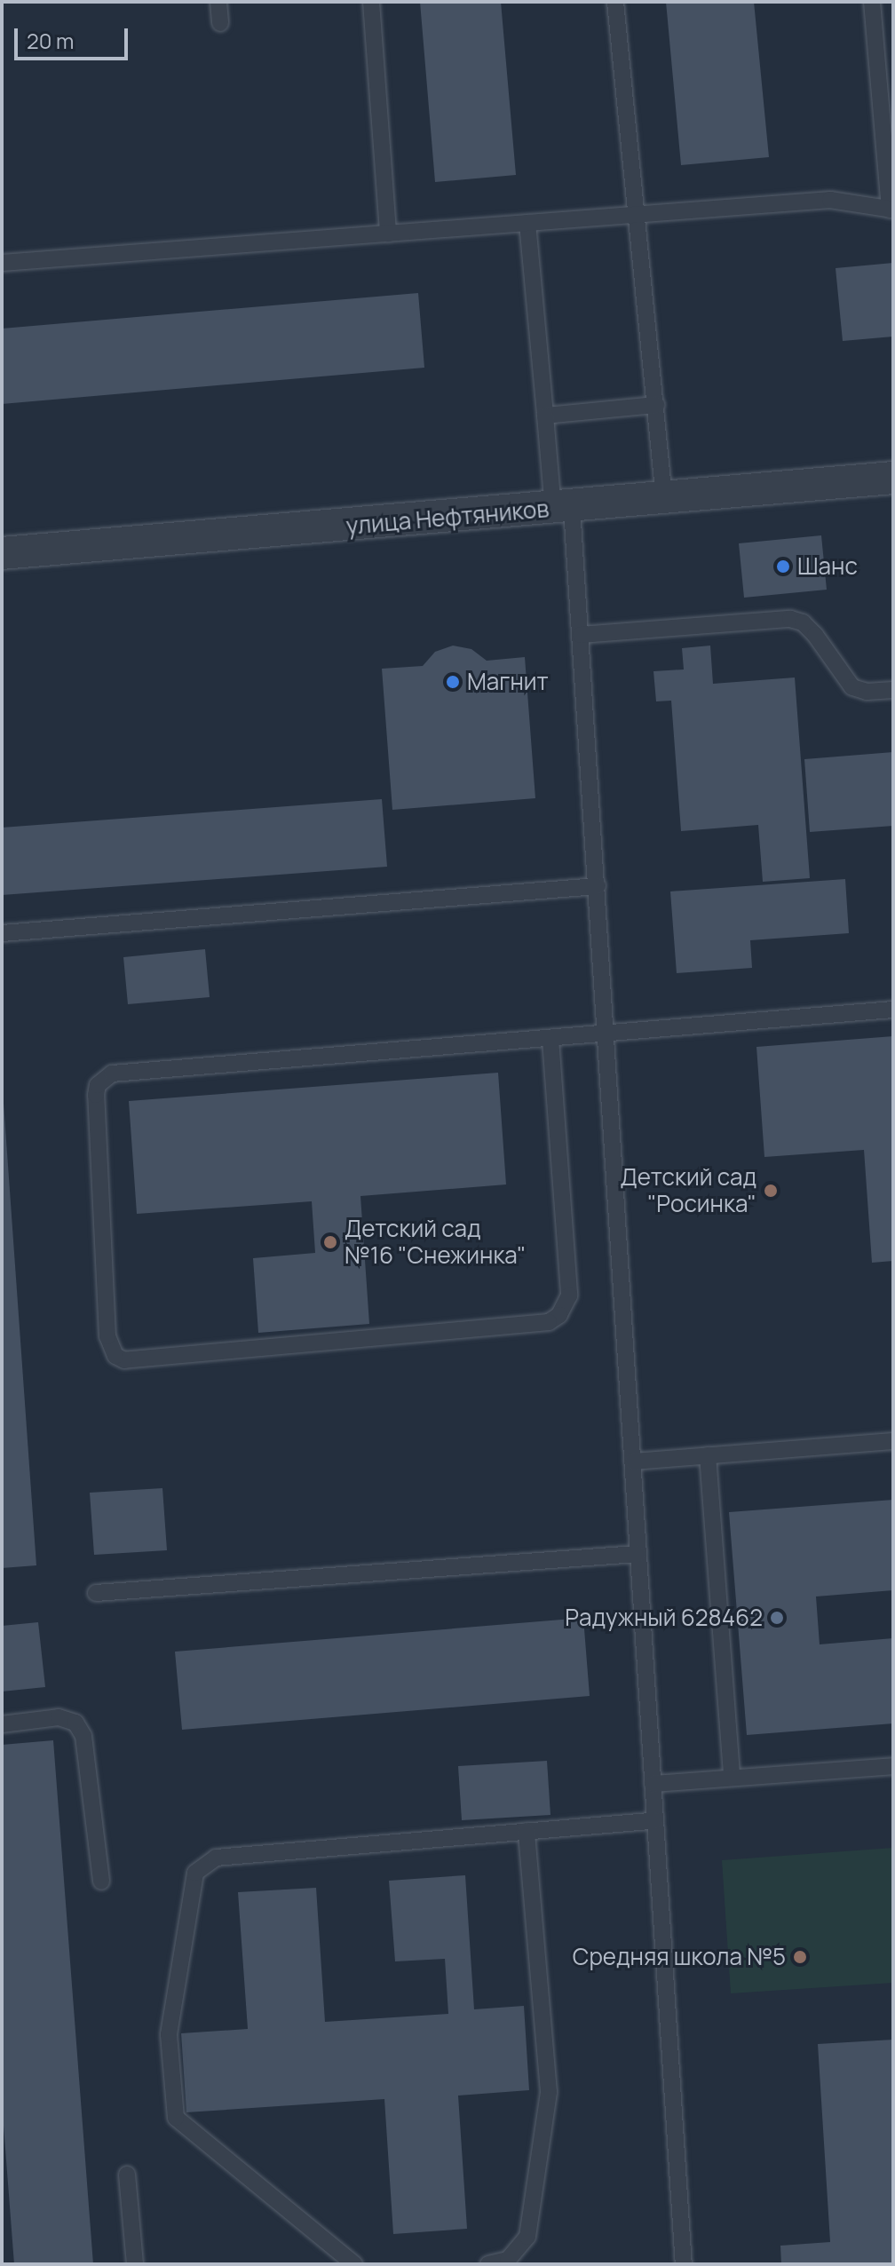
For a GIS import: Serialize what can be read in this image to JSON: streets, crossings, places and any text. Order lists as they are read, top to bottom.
{
  "streets": {
    "street": ["улица Нефтяников"]
  },
  "places": [
    "Шанс",
    "Магнит",
    "Детский сад \"Росинка\"",
    "Детский сад №16 \"Снежинка\"",
    "Радужный 628462",
    "Средняя школа №5"
  ],
  "scale_bar": "20 m"
}
